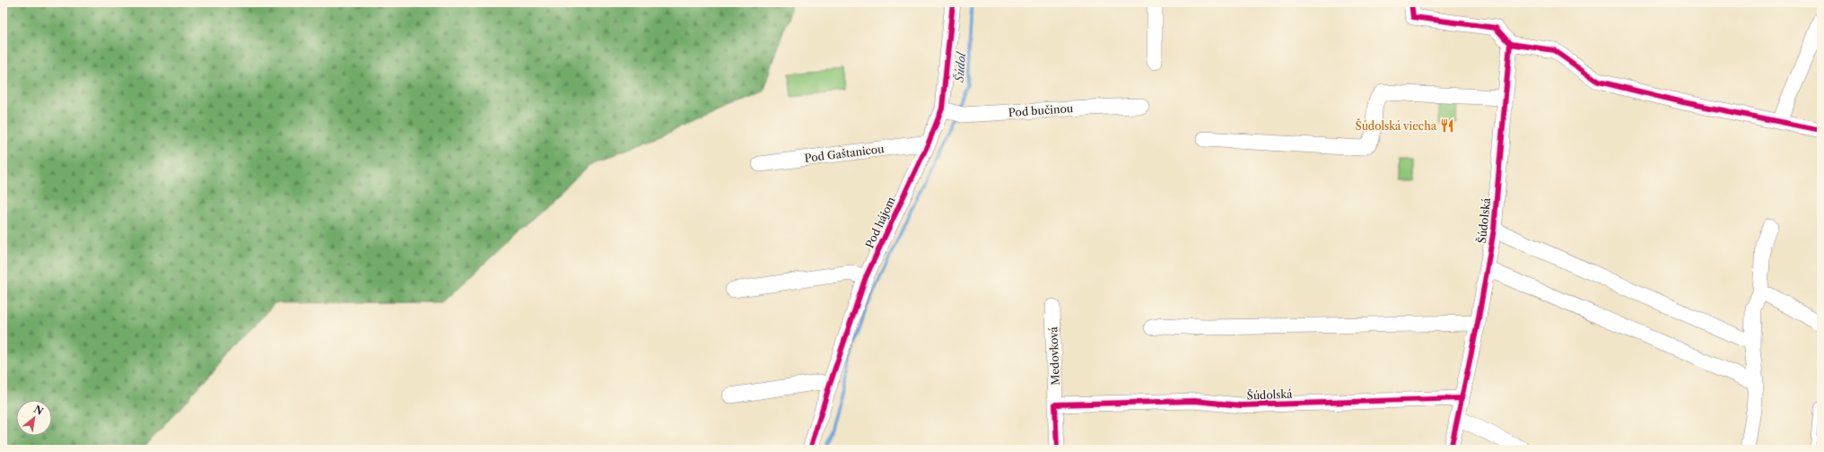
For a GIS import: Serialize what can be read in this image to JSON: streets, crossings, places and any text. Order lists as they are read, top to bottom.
{
  "streets": {
    "street": [
      "Pod bučinou",
      "Pod Gaštanicou",
      "Šúdolská",
      "Pod hájom",
      "Medovková"
    ]
  },
  "crossings": [
    ["Pod bučinou", "Pod hájom"],
    ["Pod Gaštanicou", "Pod hájom"],
    ["Šúdolská", "Medovková"]
  ],
  "water": ["Šúdol"],
  "places": {
    "restaurant": ["Šúdolská viecha"]
  },
  "north": "top right"
}
